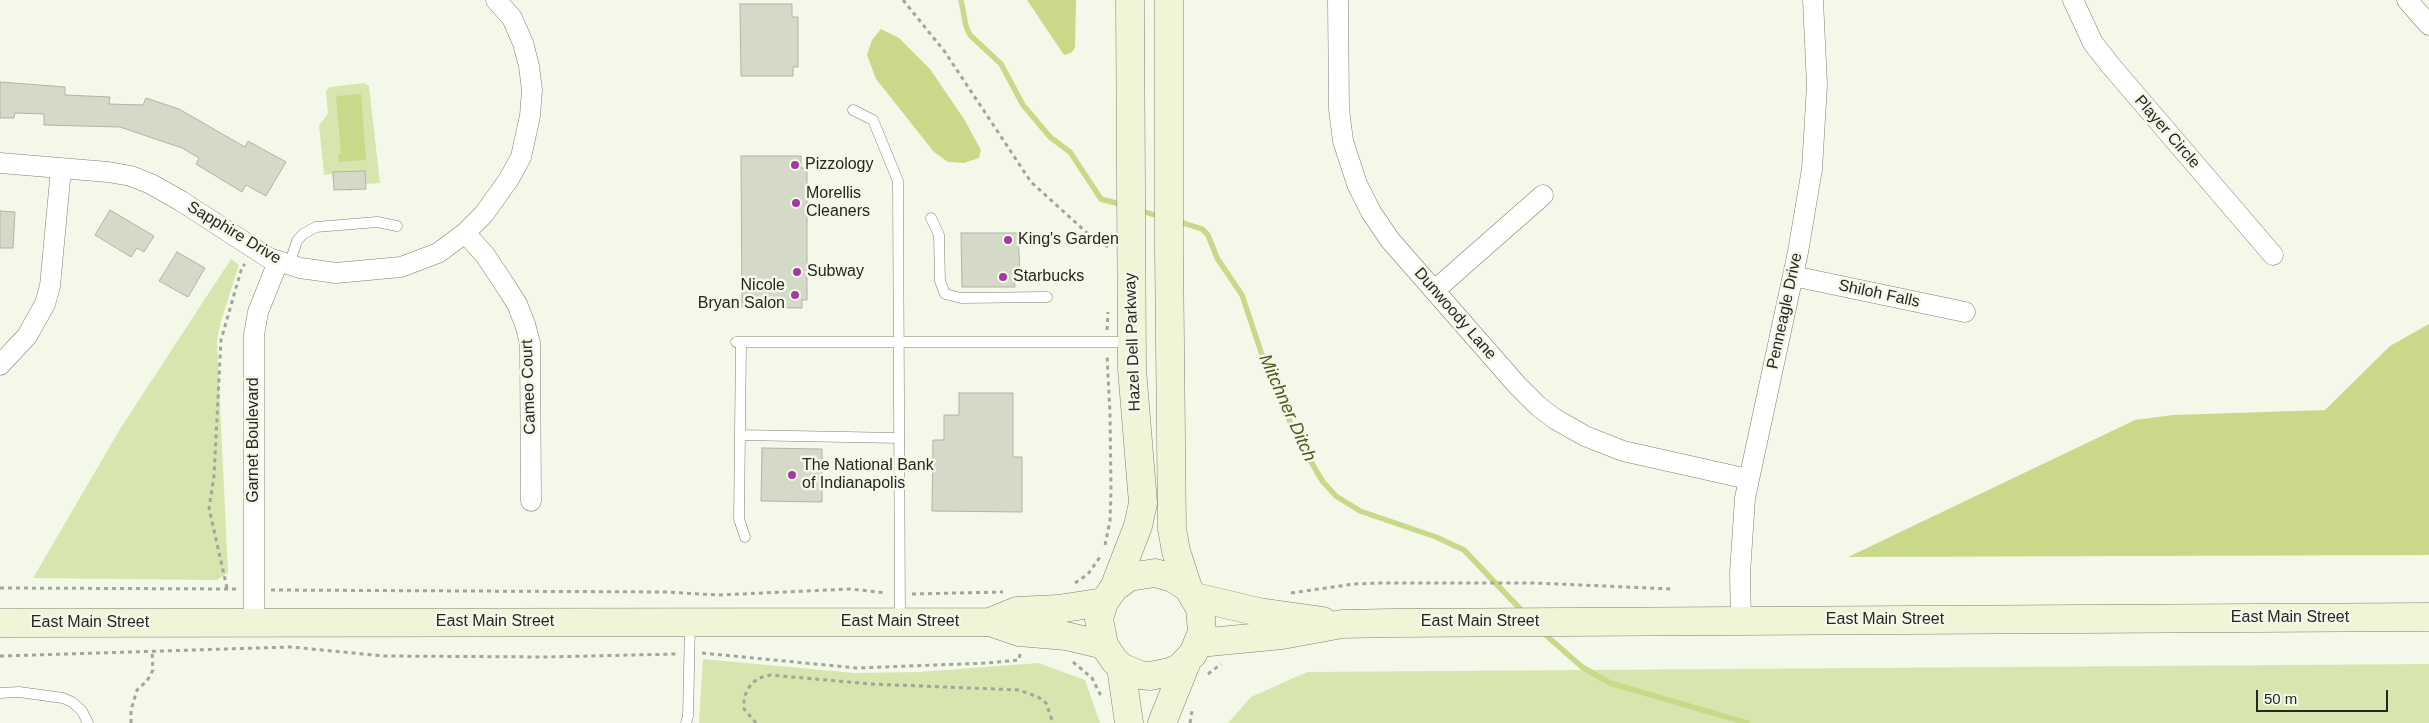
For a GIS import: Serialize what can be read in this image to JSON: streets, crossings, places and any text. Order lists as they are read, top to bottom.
{
  "streets": {
    "main road": ["Hazel Dell Parkway", "East Main Street"],
    "street": [
      "Player Circle",
      "Sapphire Drive",
      "Shiloh Falls",
      "Penneagle Drive",
      "Dunwoody Lane",
      "Cameo Court",
      "Garnet Boulevard"
    ]
  },
  "crossings": [
    ["Sapphire Drive", "Cameo Court"],
    ["Sapphire Drive", "Garnet Boulevard"],
    ["Shiloh Falls", "Penneagle Drive"],
    ["Penneagle Drive", "Dunwoody Lane"],
    ["Penneagle Drive", "East Main Street"],
    ["Hazel Dell Parkway", "East Main Street"],
    ["Garnet Boulevard", "East Main Street"]
  ],
  "water": ["Mitchner Ditch"],
  "places": [
    "Pizzology",
    "Morellis Cleaners",
    "King's Garden",
    "Subway",
    "Starbucks",
    "Nicole Bryan Salon",
    "The National Bank of Indianapolis"
  ],
  "scale_bar": "50 m"
}
